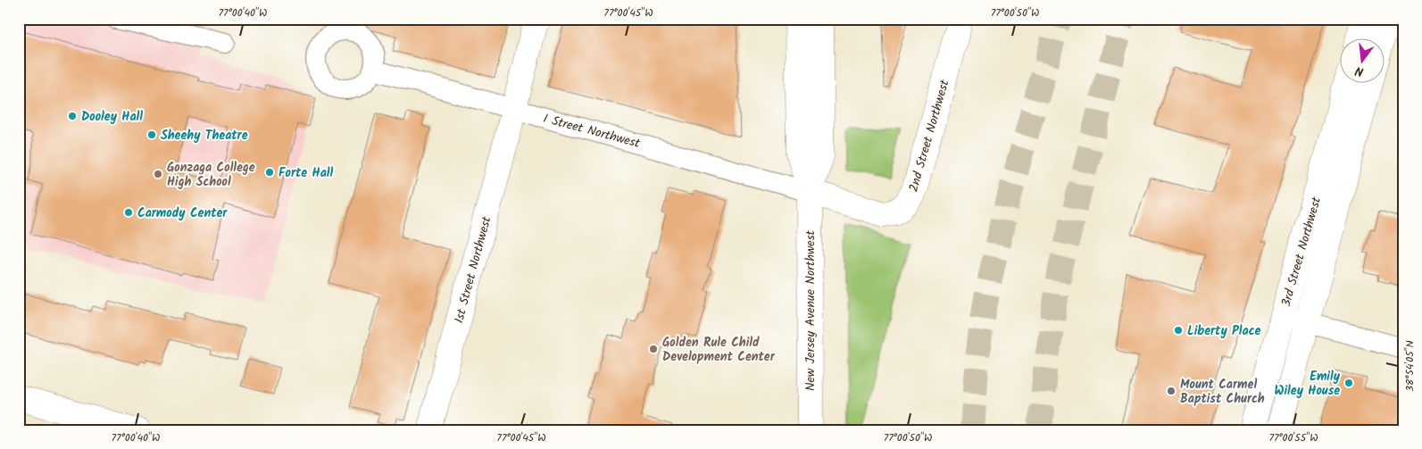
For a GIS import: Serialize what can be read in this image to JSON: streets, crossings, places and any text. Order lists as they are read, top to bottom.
{
  "streets": {
    "street": [
      "I Street Northwest",
      "2nd Street Northwest",
      "3rd Street Northwest",
      "1st Street Northwest",
      "New Jersey Avenue Northwest"
    ]
  },
  "crossings": [
    ["I Street Northwest", "2nd Street Northwest"],
    ["I Street Northwest", "1st Street Northwest"],
    ["I Street Northwest", "New Jersey Avenue Northwest"],
    ["2nd Street Northwest", "New Jersey Avenue Northwest"]
  ],
  "places": [
    "Dooley Hall",
    "Sheehy Theatre",
    "Forte Hall",
    "Gonzaga College High School",
    "Carmody Center",
    "Liberty Place",
    "Golden Rule Child Development Center",
    "Emily Wiley House",
    "Mount Carmel Baptist Church"
  ],
  "north": "bottom",
  "coordinates": [
    "77°00'40\"W",
    "77°00'45\"W",
    "77°00'50\"W",
    "38°54'05\"N",
    "77°00'55\"W"
  ]
}
